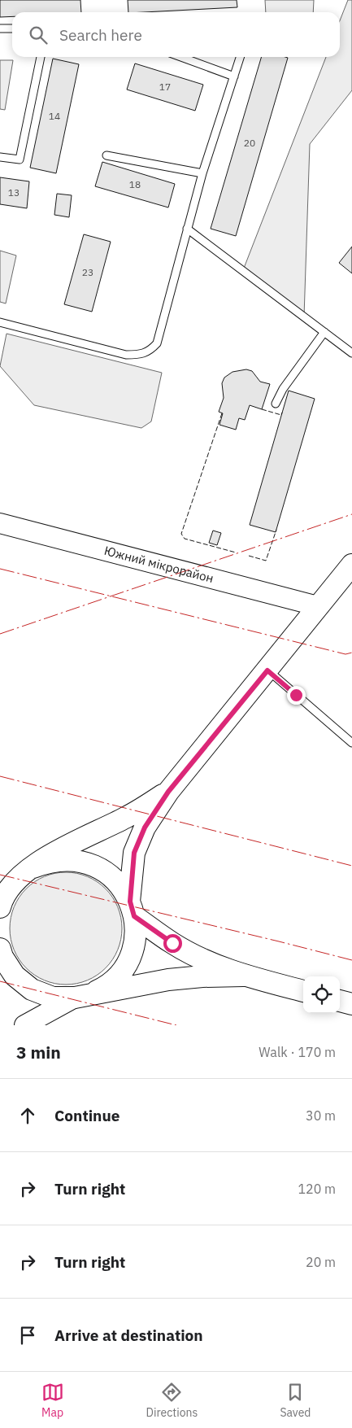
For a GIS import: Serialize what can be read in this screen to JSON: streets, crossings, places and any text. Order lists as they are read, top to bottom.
{
  "streets": {
    "street": ["Южний мікрорайон"]
  },
  "house_numbers": [
    "17",
    "14",
    "20",
    "18",
    "13",
    "23"
  ],
  "page": {
    "search": "Search here",
    "heading": ["3 min", "Walk · 170 m"],
    "list": [
      ["Continue", "30 m"],
      ["Turn right", "120 m"],
      ["Turn right", "20 m"],
      "Arrive at destination"
    ],
    "nav": ["Map", "Directions", "Saved"]
  }
}
